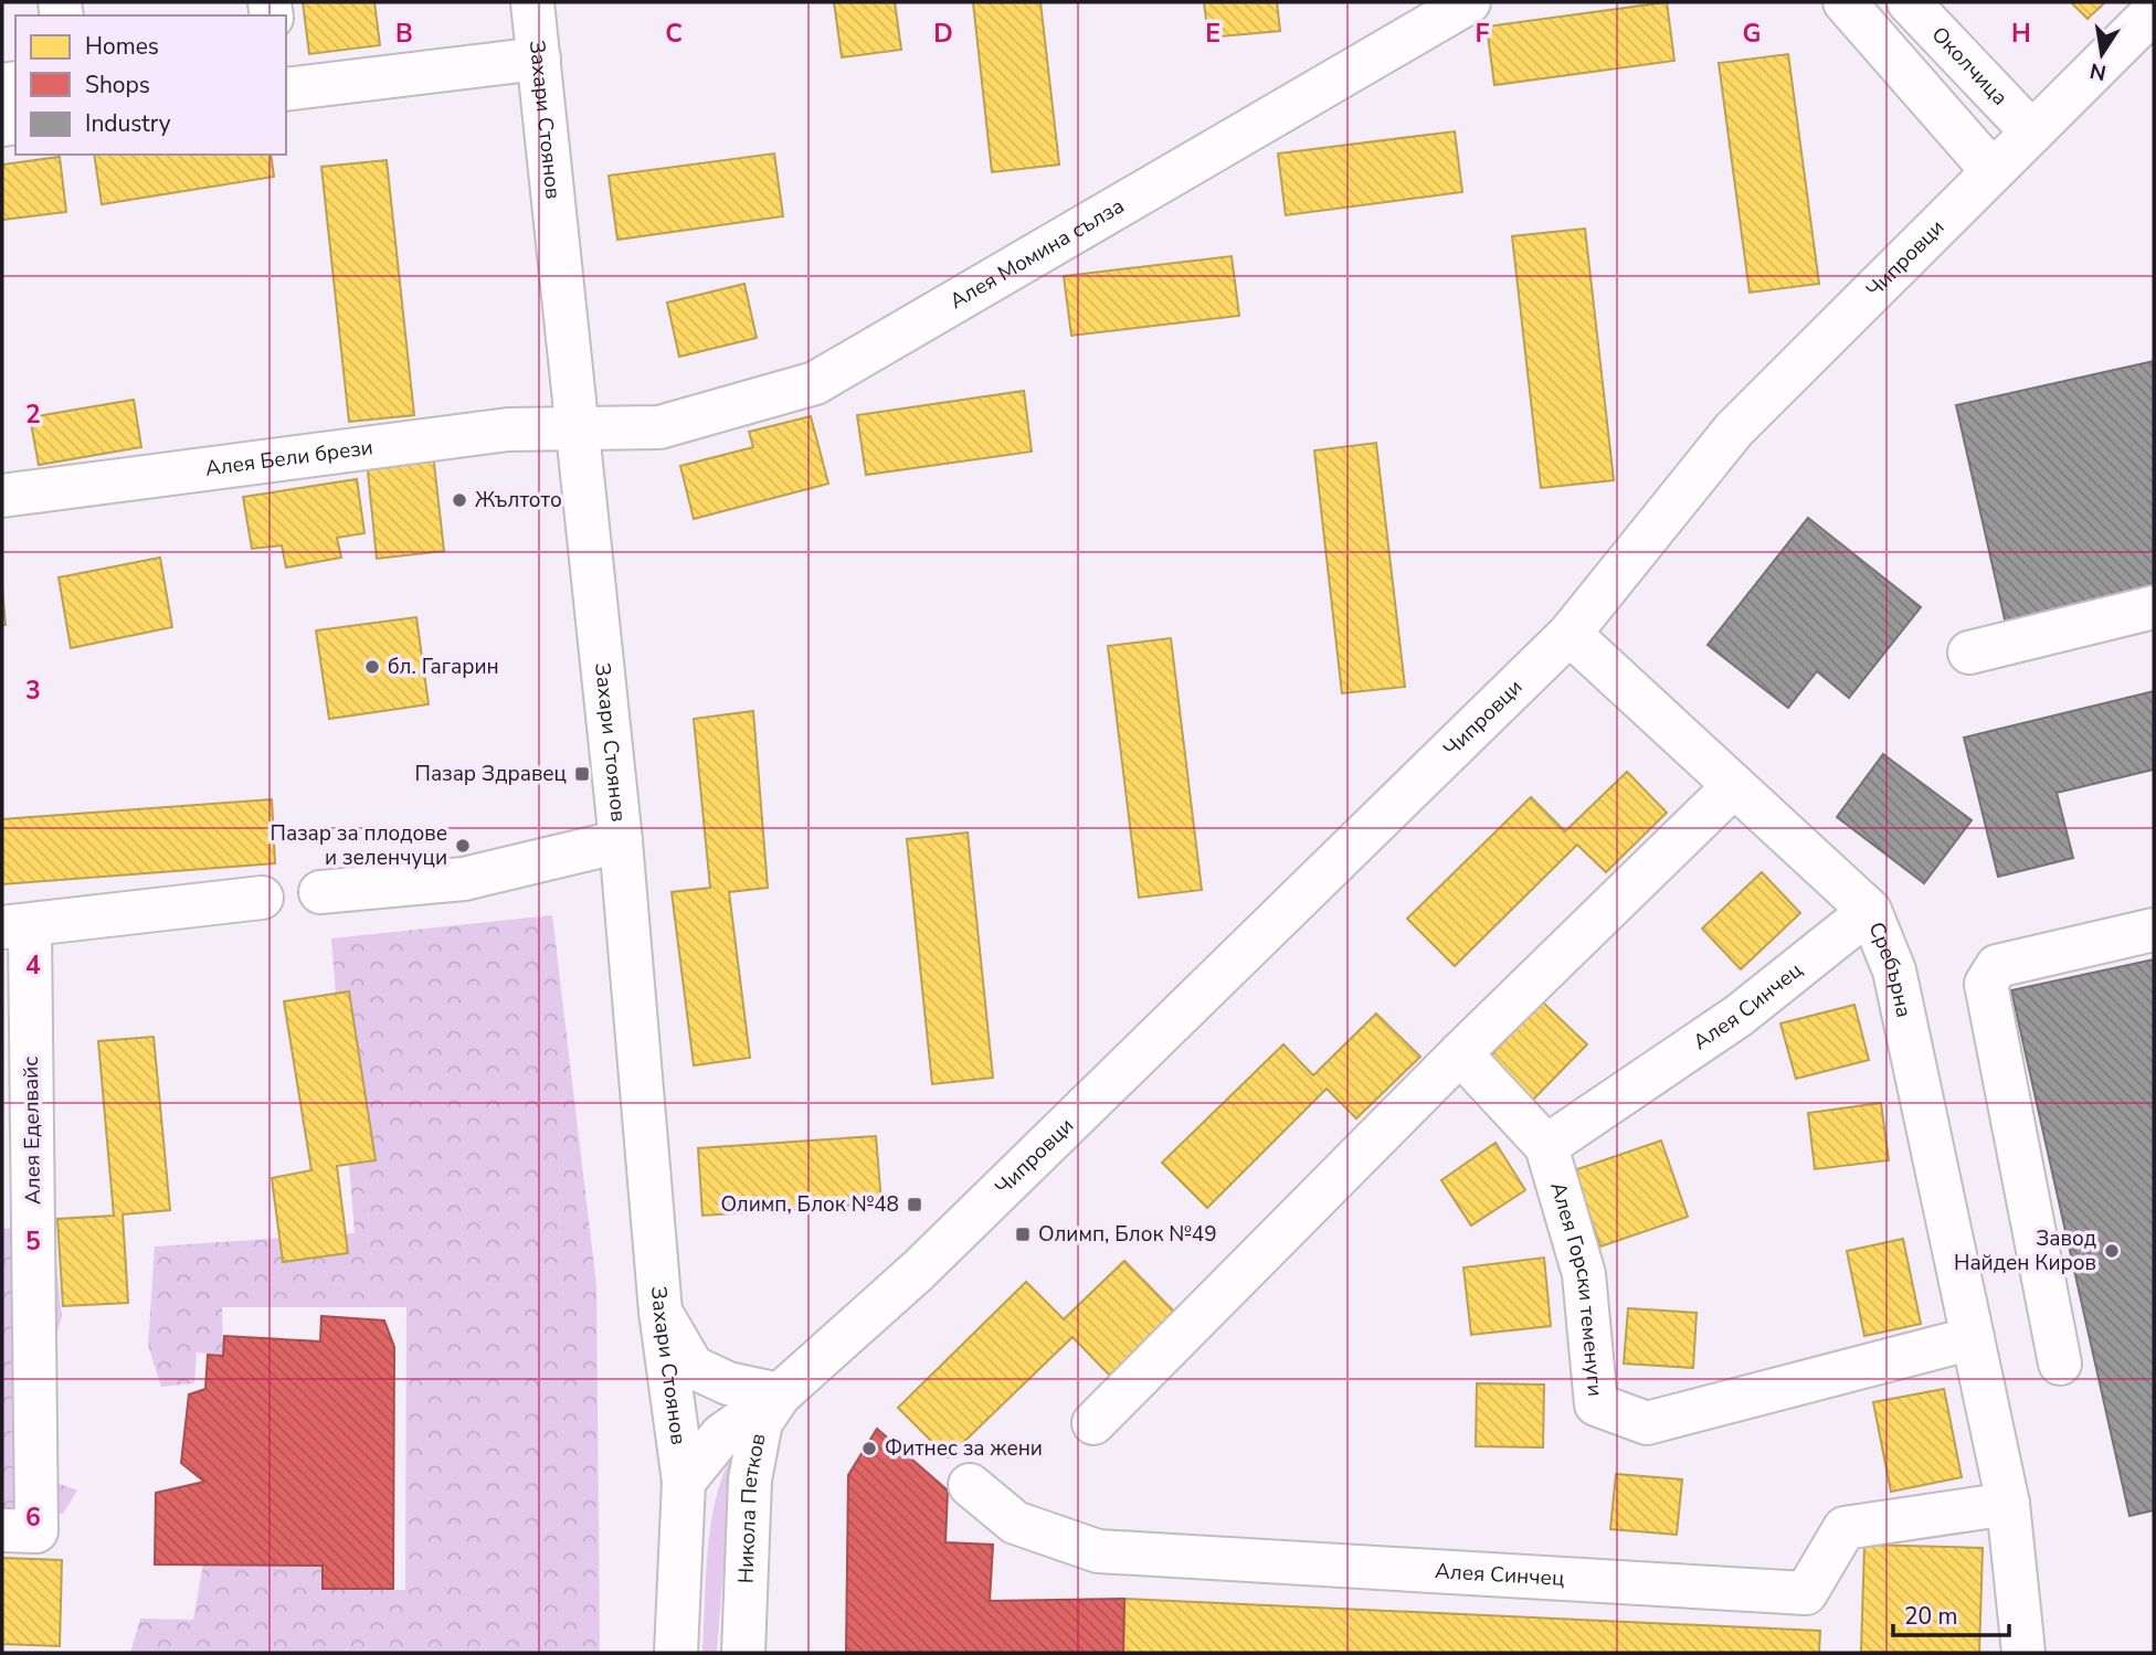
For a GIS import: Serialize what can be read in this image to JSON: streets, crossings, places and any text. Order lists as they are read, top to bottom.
{
  "streets": {
    "street": [
      "Околчица",
      "Захари Стоянов",
      "Алея Момина сълза",
      "Чипровци",
      "Алея Бели брези",
      "Сребърна",
      "Алея Синчец",
      "Алея Еделвайс",
      "Алея Горски теменуги",
      "Никола Петков"
    ]
  },
  "crossings": [
    ["Околчица", "Чипровци"],
    ["Захари Стоянов", "Алея Момина сълза"],
    ["Захари Стоянов", "Алея Бели брези"],
    ["Захари Стоянов", "Никола Петков"],
    ["Алея Момина сълза", "Алея Бели брези"],
    ["Чипровци", "Сребърна"],
    ["Чипровци", "Никола Петков"],
    ["Сребърна", "Алея Синчец"],
    ["Сребърна", "Алея Горски теменуги"],
    ["Алея Синчец", "Алея Горски теменуги"]
  ],
  "places": {
    "other": [
      "Жълтото",
      "бл. Гагарин",
      "Пазар за плодове и зеленчуци",
      "Завод Найден Киров",
      "Фитнес за жени"
    ],
    "transit": ["Пазар Здравец", "Олимп, Блок №48", "Олимп, Блок №49"]
  },
  "legend": ["Homes", "Shops", "Industry"],
  "scale_bar": "20 m",
  "north": "bottom",
  "grid": {
    "columns": [
      "B",
      "C",
      "D",
      "E",
      "F",
      "G",
      "H"
    ],
    "rows": [
      "2",
      "3",
      "4",
      "5",
      "6"
    ]
  }
}
